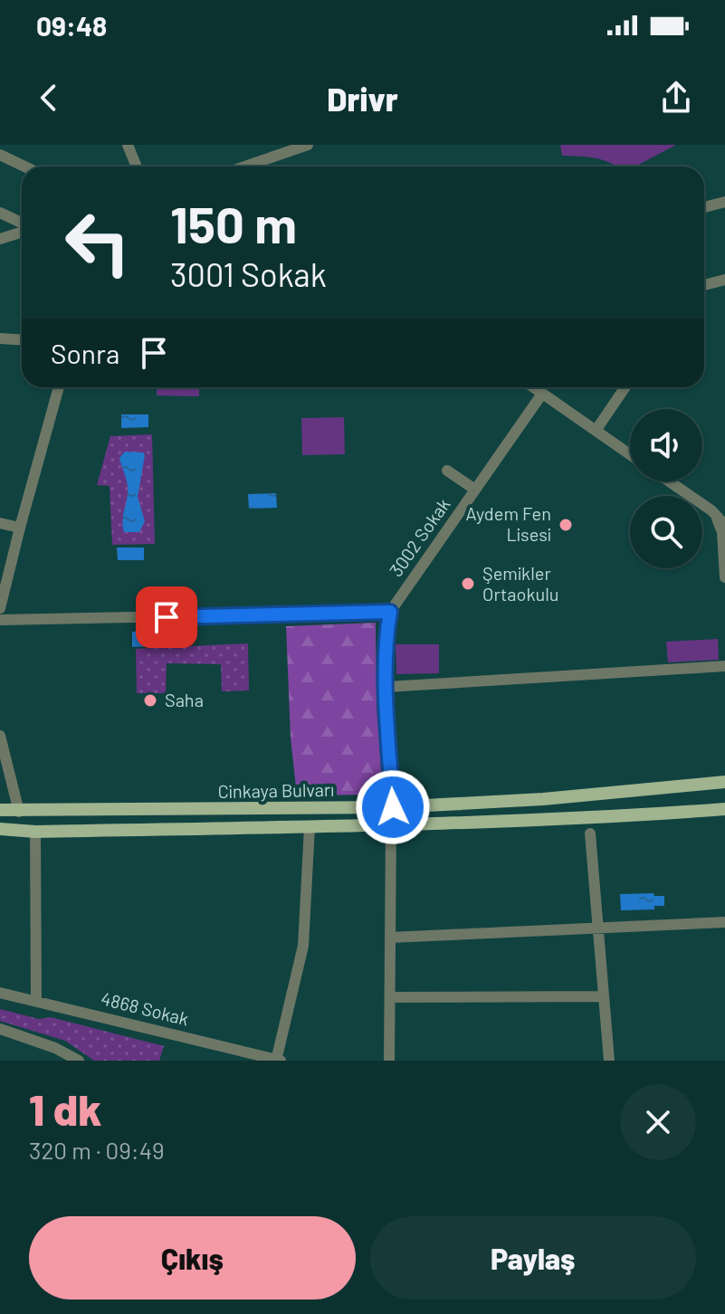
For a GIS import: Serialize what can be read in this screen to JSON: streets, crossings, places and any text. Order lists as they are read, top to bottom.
{
  "streets": {
    "main road": ["Cinkaya Bulvarı"],
    "street": ["3002 Sokak", "4868 Sokak"]
  },
  "places": ["Aydem Fen Lisesi", "Şemikler Ortaokulu", "Saha"],
  "page": {
    "status": "09:48",
    "header": "Drivr",
    "turn": ["150 m", "3001 Sokak"],
    "then": "Sonra",
    "heading": ["1 dk", "320 m · 09:49"],
    "buttons": ["Çıkış", "Paylaş"]
  }
}
